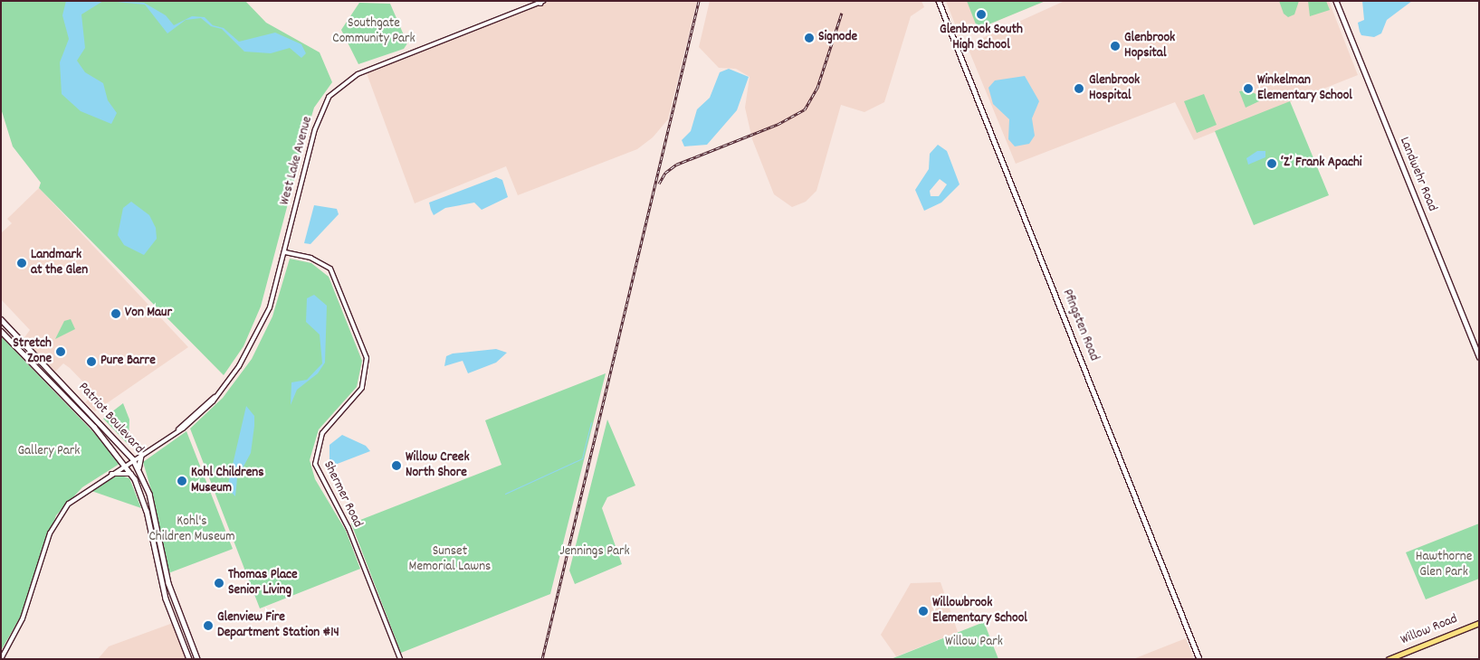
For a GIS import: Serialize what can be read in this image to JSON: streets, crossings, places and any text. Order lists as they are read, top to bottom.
{
  "streets": {
    "main road": [
      "Landwehr Road",
      "Pfingsten Road",
      "Patriot Boulevard",
      "Willow Road"
    ],
    "street": ["West Lake Avenue", "Shermer Road"]
  },
  "crossings": [
    ["West Lake Avenue", "Patriot Boulevard"],
    ["West Lake Avenue", "Shermer Road"]
  ],
  "parks": [
    "Southgate Community Park",
    "Gallery Park",
    "Kohl's Children Museum",
    "Sunset Memorial Lawns",
    "Jennings Park",
    "Hawthorne Glen Park",
    "Willow Park"
  ],
  "places": [
    "Glenbrook South High School",
    "Signode",
    "Glenbrook Hopsital",
    "Glenbrook Hospital",
    "Winkelman Elementary School",
    "‘Z’ Frank Apachi",
    "Landmark at the Glen",
    "Von Maur",
    "Stretch Zone",
    "Pure Barre",
    "Willow Creek North Shore",
    "Kohl Childrens Museum",
    "Thomas Place Senior Living",
    "Willowbrook Elementary School",
    "Glenview Fire Department Station #14"
  ]
}
